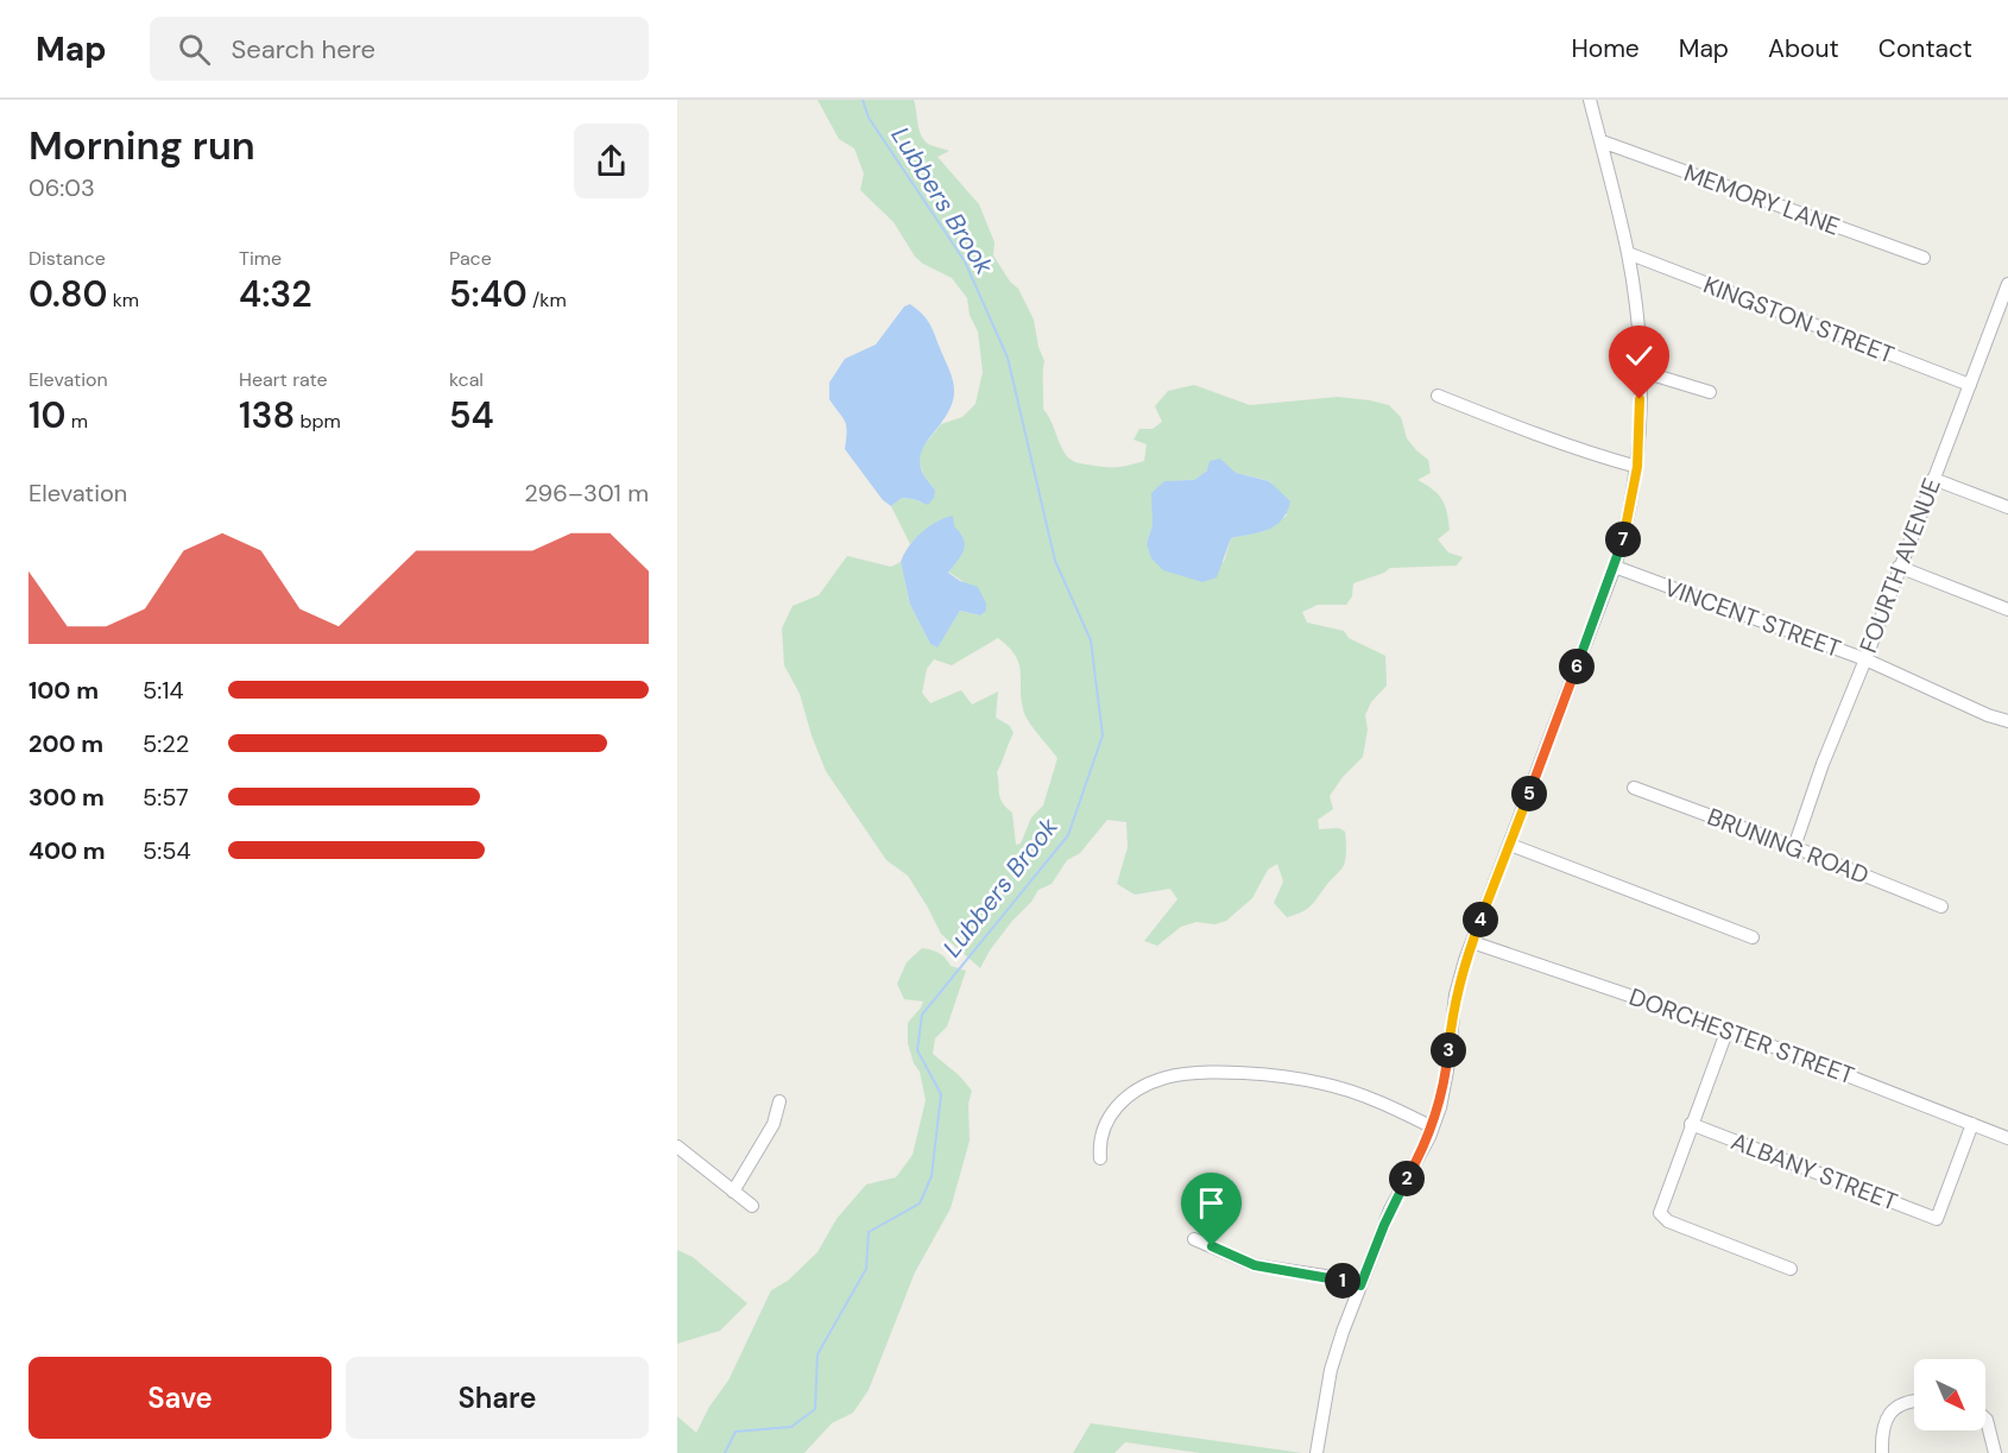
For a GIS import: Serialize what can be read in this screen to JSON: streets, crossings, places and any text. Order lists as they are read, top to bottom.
{
  "streets": {
    "street": [
      "MEMORY LANE",
      "KINGSTON STREET",
      "FOURTH AVENUE",
      "VINCENT STREET",
      "BRUNING ROAD",
      "DORCHESTER STREET",
      "ALBANY STREET"
    ]
  },
  "crossings": [
    ["KINGSTON STREET", "FOURTH AVENUE"],
    ["FOURTH AVENUE", "VINCENT STREET"],
    ["FOURTH AVENUE", "BRUNING ROAD"],
    ["DORCHESTER STREET", "ALBANY STREET"]
  ],
  "water": ["Lubbers Brook"],
  "north": "bottom right",
  "page": {
    "header": "Map",
    "search": "Search here",
    "nav": [
      "Home",
      "Map",
      "About",
      "Contact"
    ],
    "heading": ["Morning run", "06:03"],
    "stats": [
      ["Distance", "0.80 km"],
      ["Time", "4:32"],
      ["Pace", "5:40 /km"],
      ["Elevation", "10 m"],
      ["Heart rate", "138 bpm"],
      ["kcal", "54"]
    ],
    "chart": ["Elevation", "296–301 m"],
    "pins": [
      "7",
      "6",
      "5",
      "4",
      "3",
      "2",
      "1"
    ],
    "list": [
      {
        "name": "100 m",
        "note": "5:14"
      },
      {
        "name": "200 m",
        "note": "5:22"
      },
      {
        "name": "300 m",
        "note": "5:57"
      },
      {
        "name": "400 m",
        "note": "5:54"
      }
    ],
    "buttons": ["Save", "Share"]
  }
}
